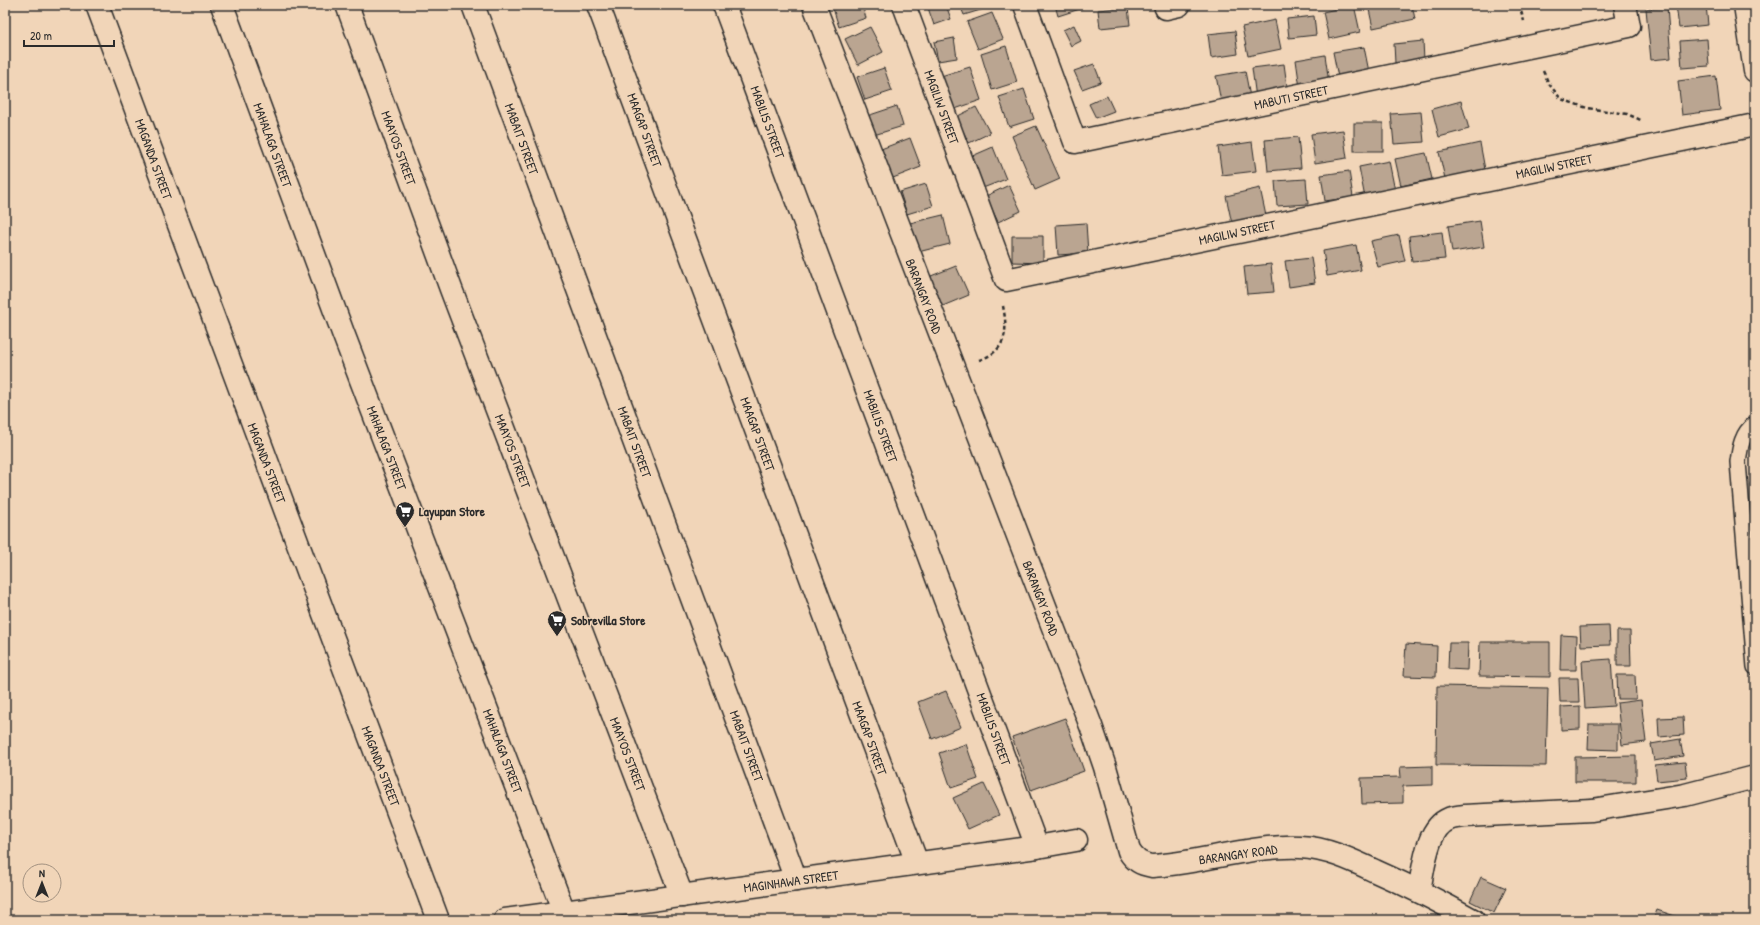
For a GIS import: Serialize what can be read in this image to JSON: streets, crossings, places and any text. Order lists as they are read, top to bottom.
{
  "streets": {
    "street": [
      "MABUTI STREET",
      "MAGILIW STREET",
      "MABILIS STREET",
      "MAAGAP STREET",
      "MABAIT STREET",
      "MAHALAGA STREET",
      "MAAYOS STREET",
      "MAGANDA STREET",
      "BARANGAY ROAD",
      "MAGINHAWA STREET"
    ]
  },
  "crossings": [
    ["MABILIS STREET", "MAGINHAWA STREET"],
    ["MAAGAP STREET", "MAGINHAWA STREET"],
    ["MABAIT STREET", "MAGINHAWA STREET"],
    ["MAHALAGA STREET", "MAGINHAWA STREET"],
    ["MAAYOS STREET", "MAGINHAWA STREET"]
  ],
  "places": {
    "supermarket": ["Layupan Store", "Sobrevilla Store"]
  },
  "scale_bar": "20 m",
  "north": "top"
}
